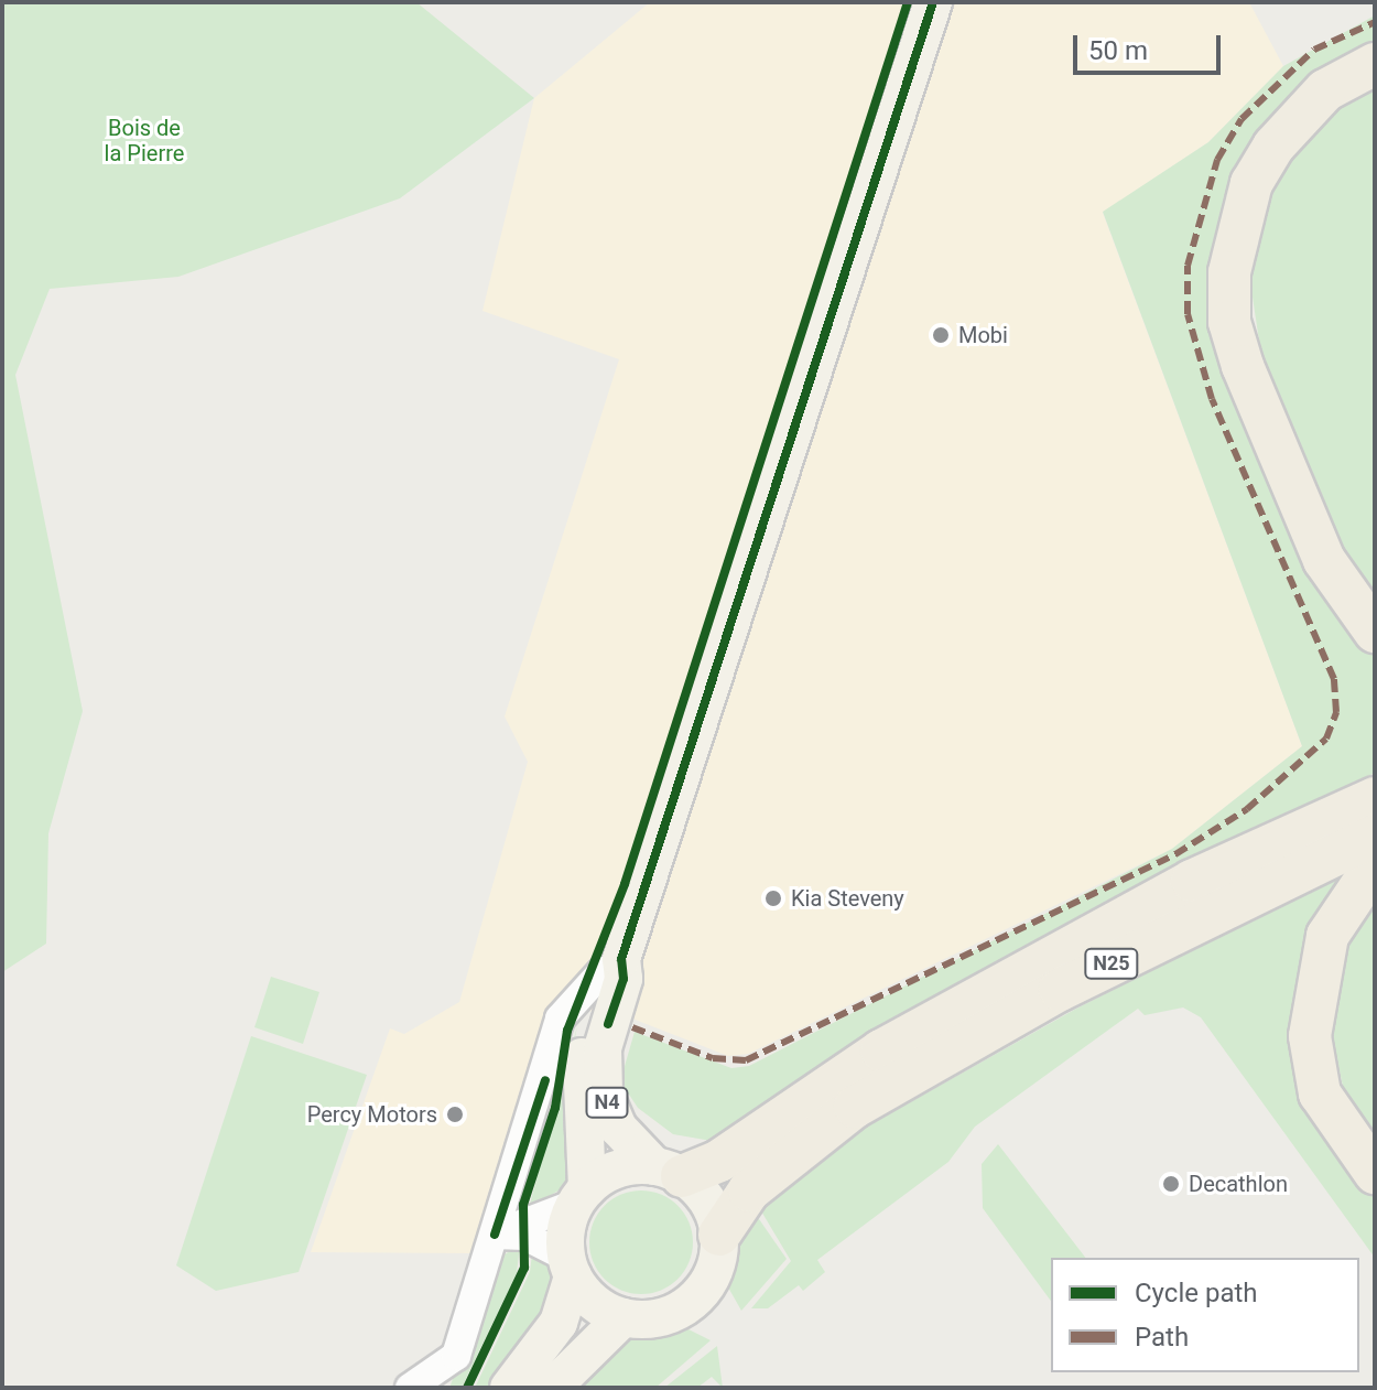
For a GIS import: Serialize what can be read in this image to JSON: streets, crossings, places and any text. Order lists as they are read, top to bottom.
{
  "streets": {
    "highway": ["N25"],
    "main road": ["N4"]
  },
  "crossings": [
    ["N25", "N4"]
  ],
  "parks": ["Bois de la Pierre"],
  "places": [
    "Mobi",
    "Kia Steveny",
    "Percy Motors",
    "Decathlon"
  ],
  "legend": ["Cycle path", "Path"],
  "scale_bar": "50 m"
}
